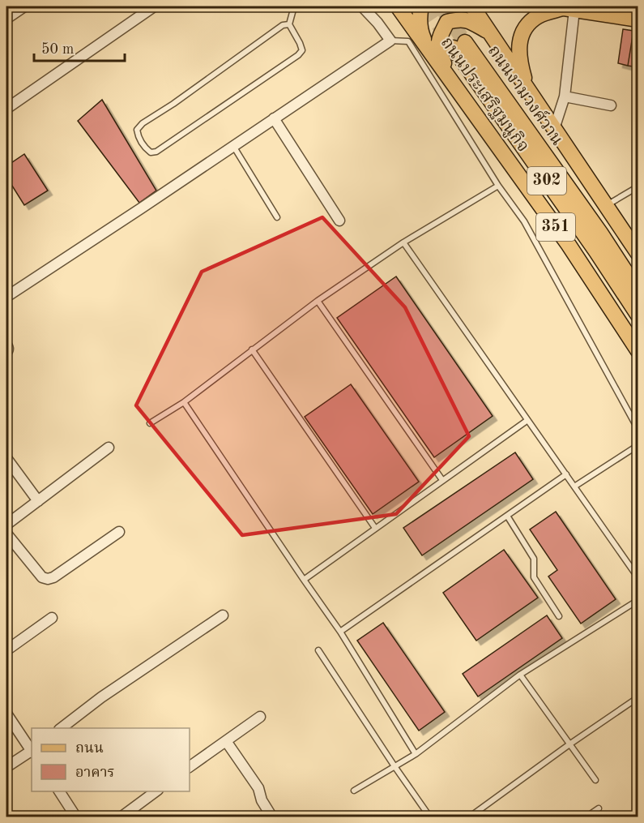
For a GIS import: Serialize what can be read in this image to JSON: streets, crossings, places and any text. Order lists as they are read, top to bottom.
{
  "streets": {
    "main road": [
      "ถนนประเสริฐมนูกิจ",
      "ถนนงามวงศ์วาน",
      "302",
      "351"
    ]
  },
  "legend": ["ถนน", "อาคาร"],
  "scale_bar": "50 m"
}
